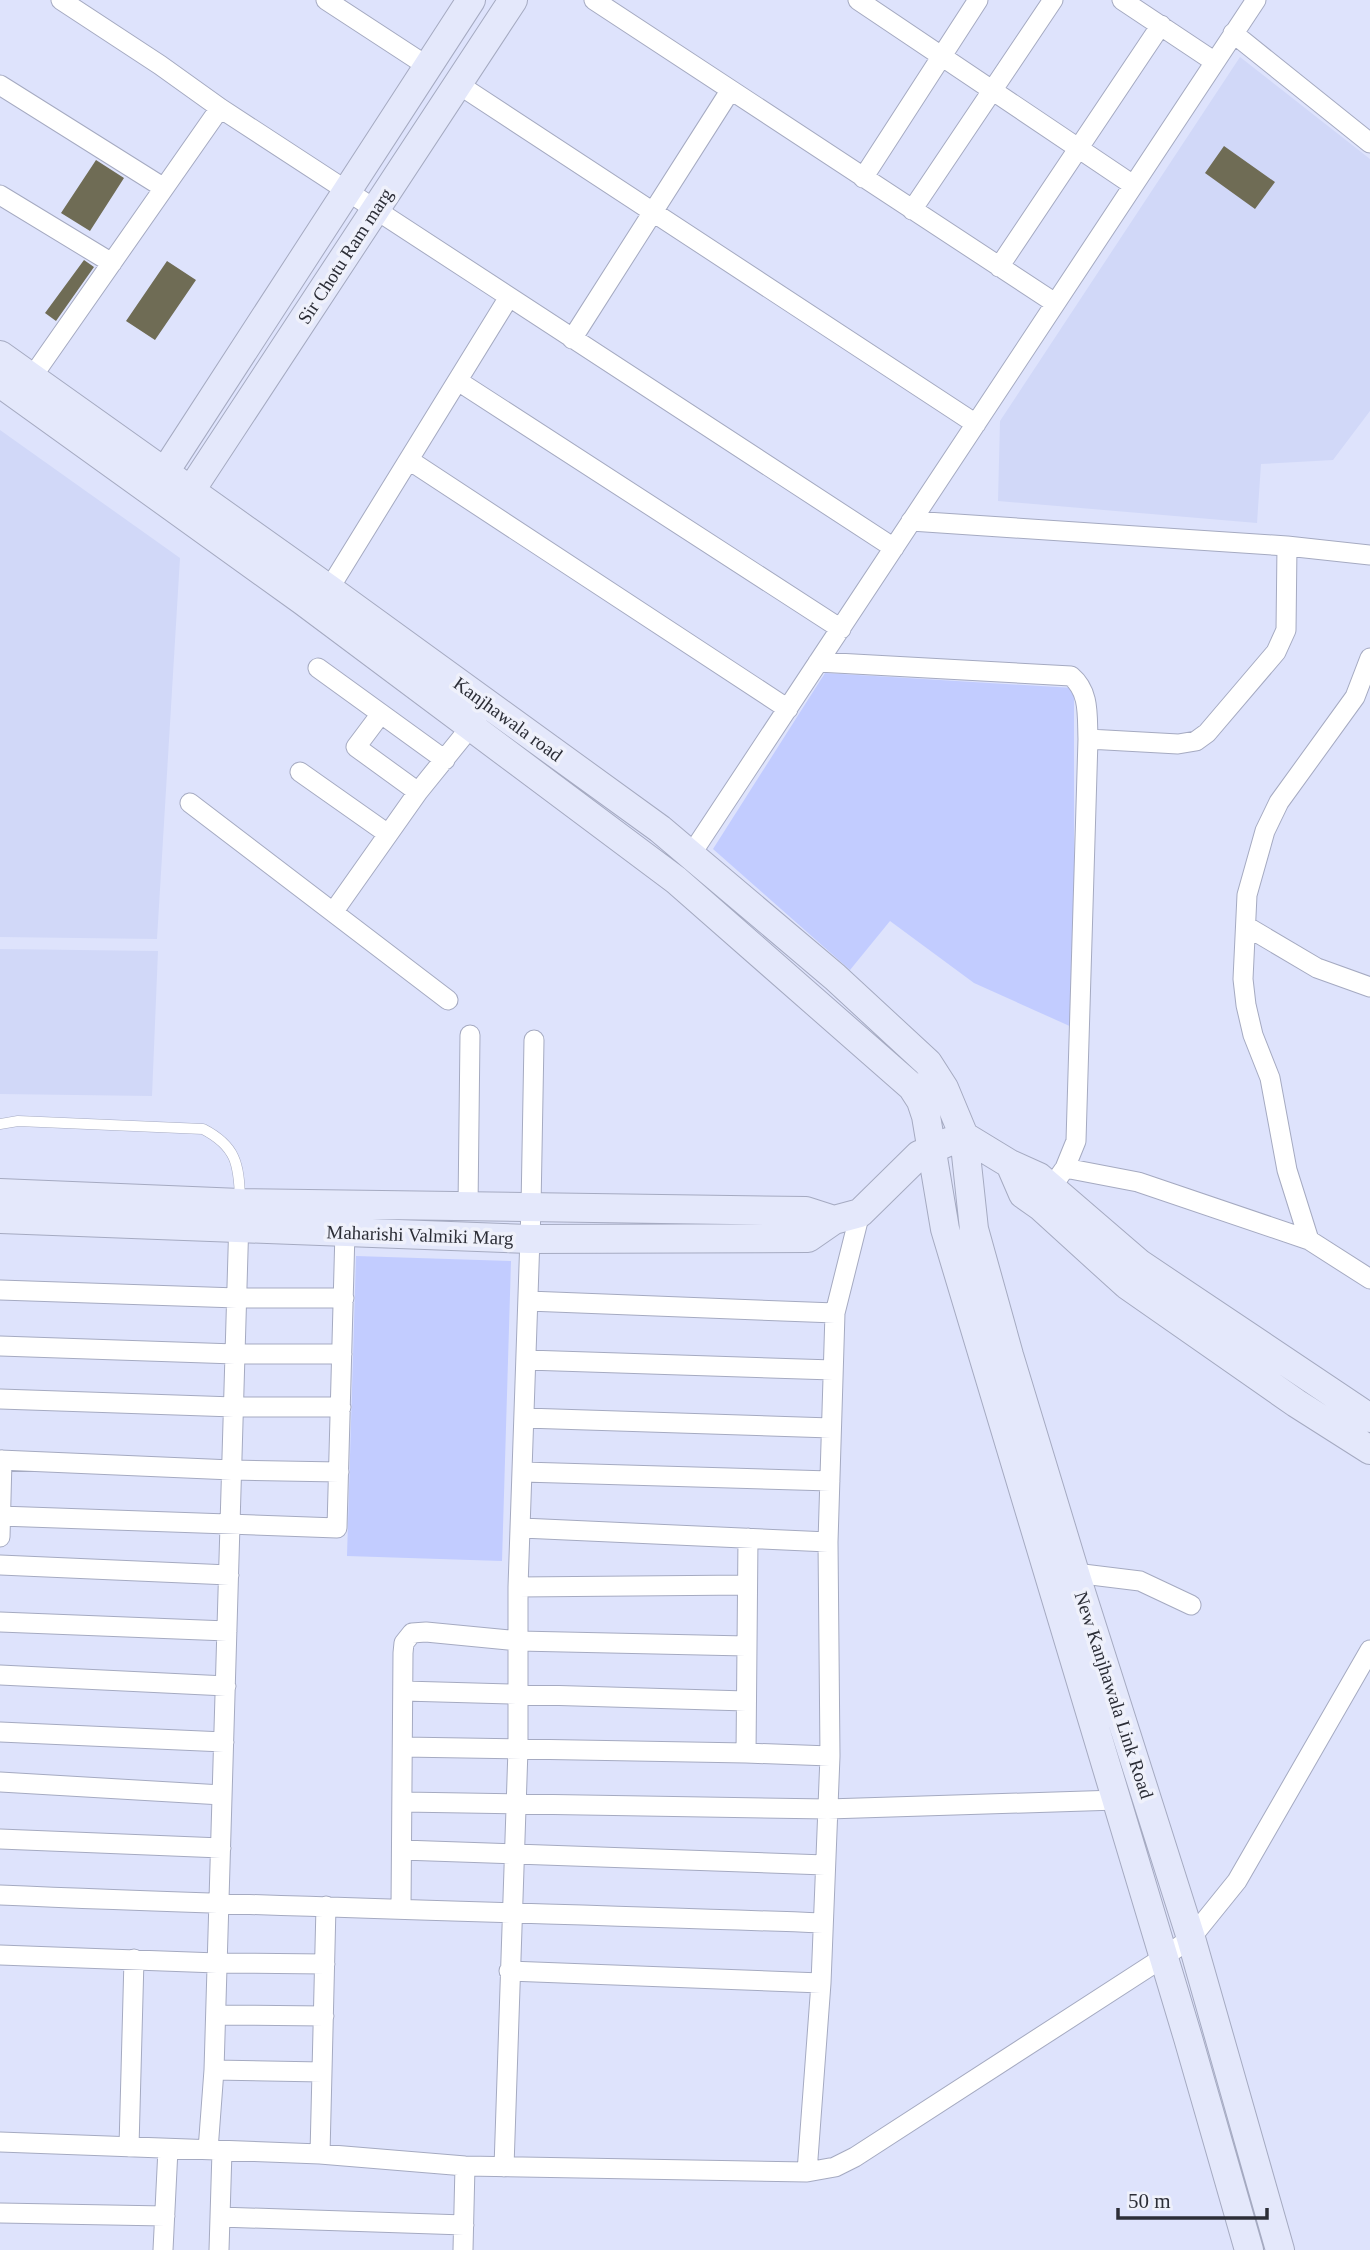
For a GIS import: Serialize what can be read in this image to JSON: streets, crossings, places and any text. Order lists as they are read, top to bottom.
{
  "streets": {
    "main road": [
      "Sir Chotu Ram marg",
      "Kanjhawala road",
      "Maharishi Valmiki Marg",
      "New Kanjhawala Link Road"
    ]
  },
  "crossings": [
    ["Sir Chotu Ram marg", "Kanjhawala road"],
    ["Kanjhawala road", "Maharishi Valmiki Marg"],
    ["Kanjhawala road", "New Kanjhawala Link Road"],
    ["Maharishi Valmiki Marg", "New Kanjhawala Link Road"]
  ],
  "scale_bar": "50 m"
}
